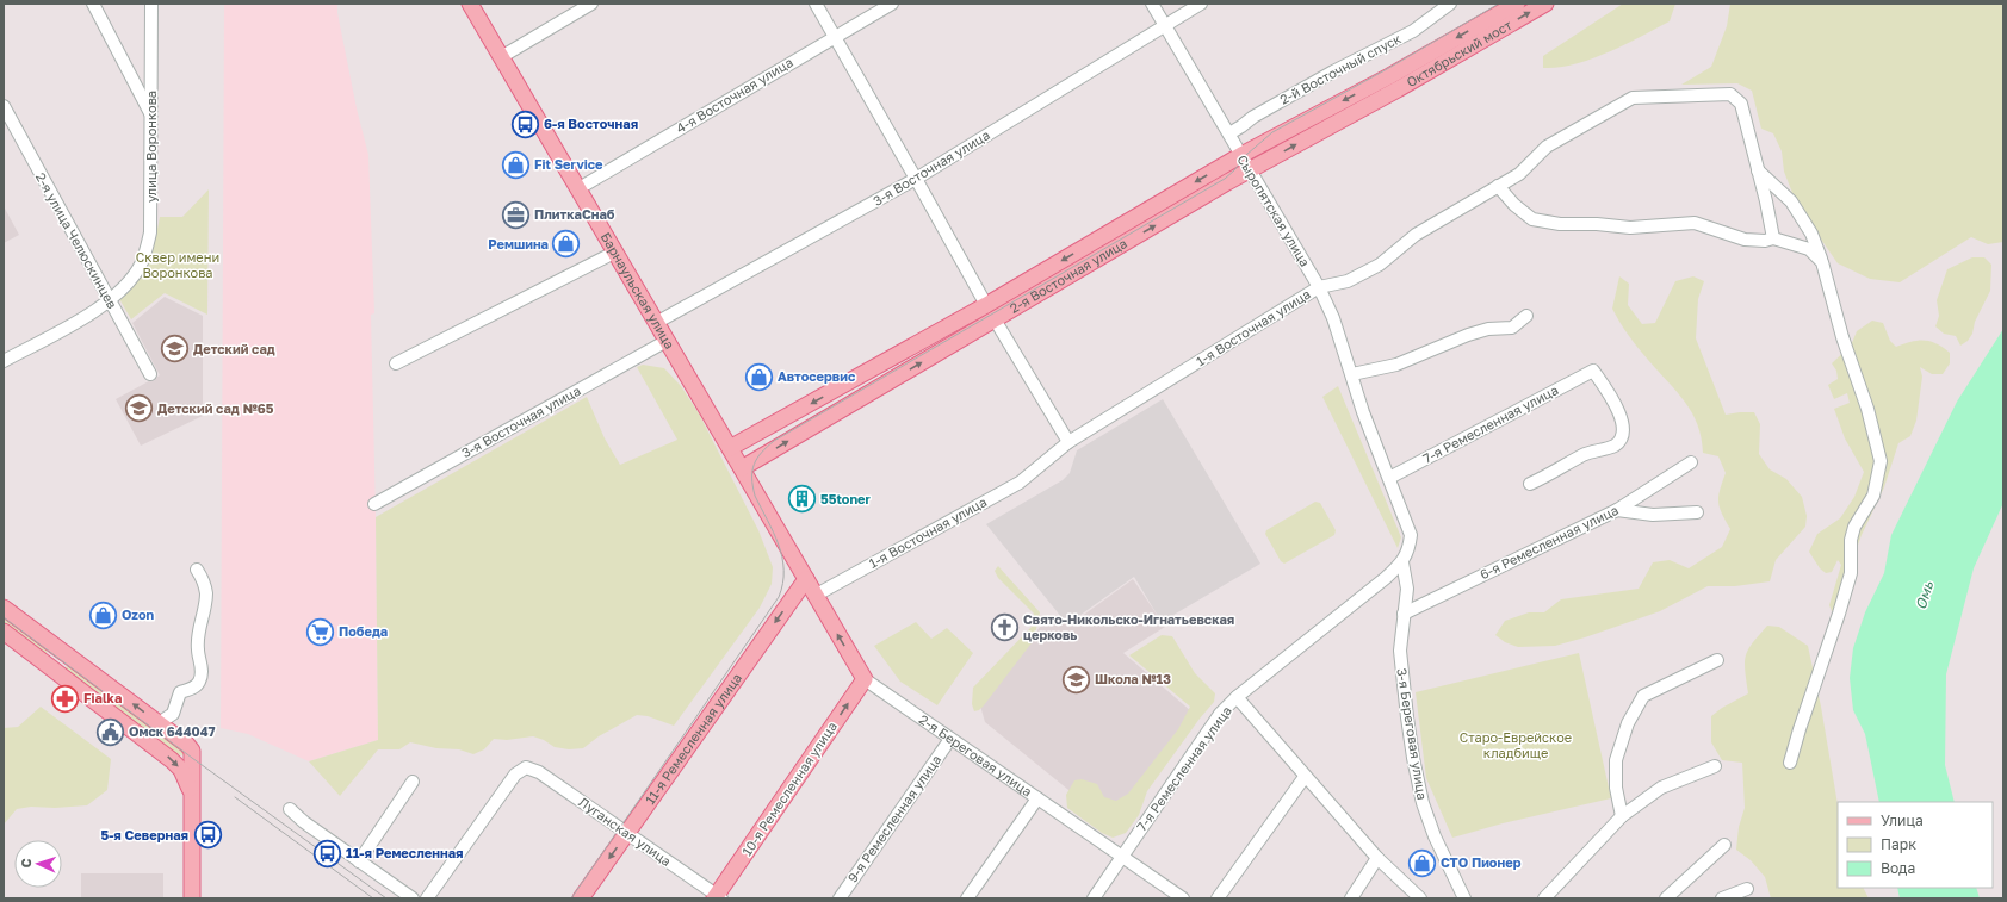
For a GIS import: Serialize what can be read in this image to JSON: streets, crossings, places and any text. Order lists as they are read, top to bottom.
{
  "streets": {
    "main road": [
      "Октябрьский мост",
      "2-я Восточная улица",
      "Барнаульская улица",
      "11-я Ремесленная улица",
      "2-я Береговая улица",
      "10-я Ремесленная улица"
    ],
    "street": [
      "2-й Восточный спуск",
      "4-я Восточная улица",
      "улица Воронкова",
      "3-я Восточная улица",
      "Сыропятская улица",
      "2-я улица Челюскинцев",
      "1-я Восточная улица",
      "7-я Ремесленная улица",
      "6-я Ремесленная улица",
      "3-я Береговая улица",
      "9-я Ремесленная улица",
      "Луганская улица"
    ]
  },
  "crossings": [
    ["Октябрьский мост", "2-я Восточная улица"],
    ["2-й Восточный спуск", "Сыропятская улица"],
    ["4-я Восточная улица", "Барнаульская улица"],
    ["улица Воронкова", "2-я улица Челюскинцев"],
    ["3-я Восточная улица", "Сыропятская улица"],
    ["3-я Восточная улица", "Барнаульская улица"],
    ["Сыропятская улица", "2-я Восточная улица"],
    ["Сыропятская улица", "1-я Восточная улица"],
    ["Сыропятская улица", "7-я Ремесленная улица"],
    ["Сыропятская улица", "3-я Береговая улица"],
    ["2-я Восточная улица", "Барнаульская улица"],
    ["Барнаульская улица", "11-я Ремесленная улица"],
    ["Барнаульская улица", "2-я Береговая улица"],
    ["1-я Восточная улица", "2-я Береговая улица"],
    ["7-я Ремесленная улица", "3-я Береговая улица"],
    ["7-я Ремесленная улица", "2-я Береговая улица"],
    ["6-я Ремесленная улица", "3-я Береговая улица"],
    ["11-я Ремесленная улица", "2-я Береговая улица"],
    ["11-я Ремесленная улица", "Луганская улица"],
    ["2-я Береговая улица", "10-я Ремесленная улица"],
    ["2-я Береговая улица", "9-я Ремесленная улица"],
    ["10-я Ремесленная улица", "Луганская улица"]
  ],
  "one_way": ["11-я Ремесленная улица", "10-я Ремесленная улица"],
  "water": ["Омь"],
  "parks": ["Сквер имени Воронкова", "Старо-Еврейское кладбище"],
  "places": {
    "bus stop": ["6-я Восточная", "5-я Северная", "11-я Ремесленная"],
    "shop": [
      "Fit Service",
      "Ремшина",
      "Автосервис",
      "Ozon",
      "СТО Пионер"
    ],
    "office": ["ПлиткаСнаб"],
    "school or university": ["Детский сад", "Детский сад №65", "Школа №13"],
    "building": ["55toner"],
    "church": ["Свято-Никольско-Игнатьевская церковь"],
    "supermarket": ["Победа"],
    "pharmacy": ["Fialka"],
    "public building": ["Омск 644047"]
  },
  "legend": ["Улица", "Парк", "Вода"],
  "north": "left"
}
